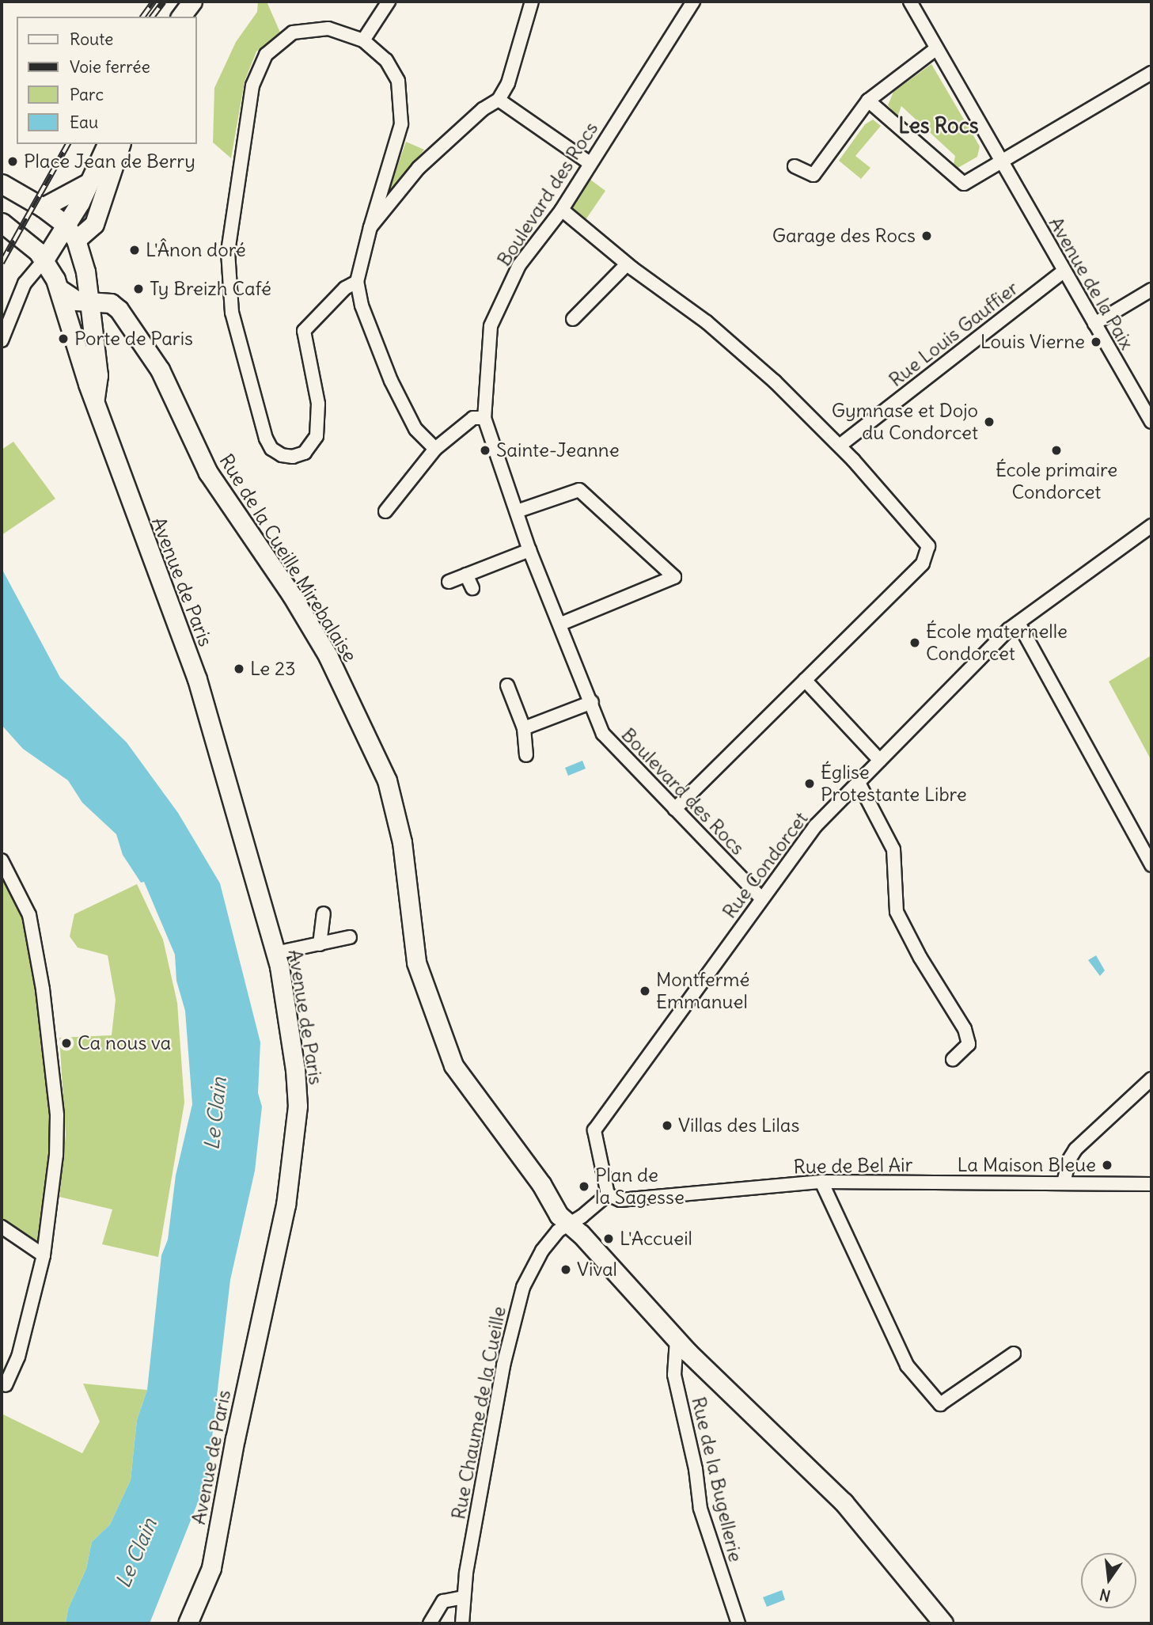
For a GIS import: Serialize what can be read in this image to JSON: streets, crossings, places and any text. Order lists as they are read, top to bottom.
{
  "streets": {
    "main road": ["Rue de la Cueille Mirebalaise", "Avenue de Paris"],
    "street": [
      "Boulevard des Rocs",
      "Avenue de la Paix",
      "Rue Louis Gauffier",
      "Rue Condorcet",
      "Rue de Bel Air",
      "Rue Chaume de la Cueille",
      "Rue de la Bugellerie"
    ]
  },
  "crossings": [
    ["Boulevard des Rocs", "Rue Condorcet"],
    ["Avenue de la Paix", "Rue Louis Gauffier"],
    ["Rue de la Cueille Mirebalaise", "Avenue de Paris"],
    ["Rue de la Cueille Mirebalaise", "Rue Chaume de la Cueille"],
    ["Rue de la Cueille Mirebalaise", "Rue de la Bugellerie"],
    ["Rue Condorcet", "Rue de Bel Air"]
  ],
  "districts": ["Les Rocs"],
  "water": ["Le Clain"],
  "places": [
    "Place Jean de Berry",
    "Garage des Rocs",
    "L'Ânon doré",
    "Ty Breizh Café",
    "Porte de Paris",
    "Louis Vierne",
    "Gymnase et Dojo du Condorcet",
    "Sainte-Jeanne",
    "École primaire Condorcet",
    "École maternelle Condorcet",
    "Le 23",
    "Église Protestante Libre",
    "Montfermé Emmanuel",
    "Ca nous va",
    "Villas des Lilas",
    "La Maison Bleue",
    "Plan de la Sagesse",
    "L'Accueil",
    "Vival"
  ],
  "legend": [
    "Route",
    "Voie ferrée",
    "Parc",
    "Eau"
  ],
  "north": "bottom"
}
